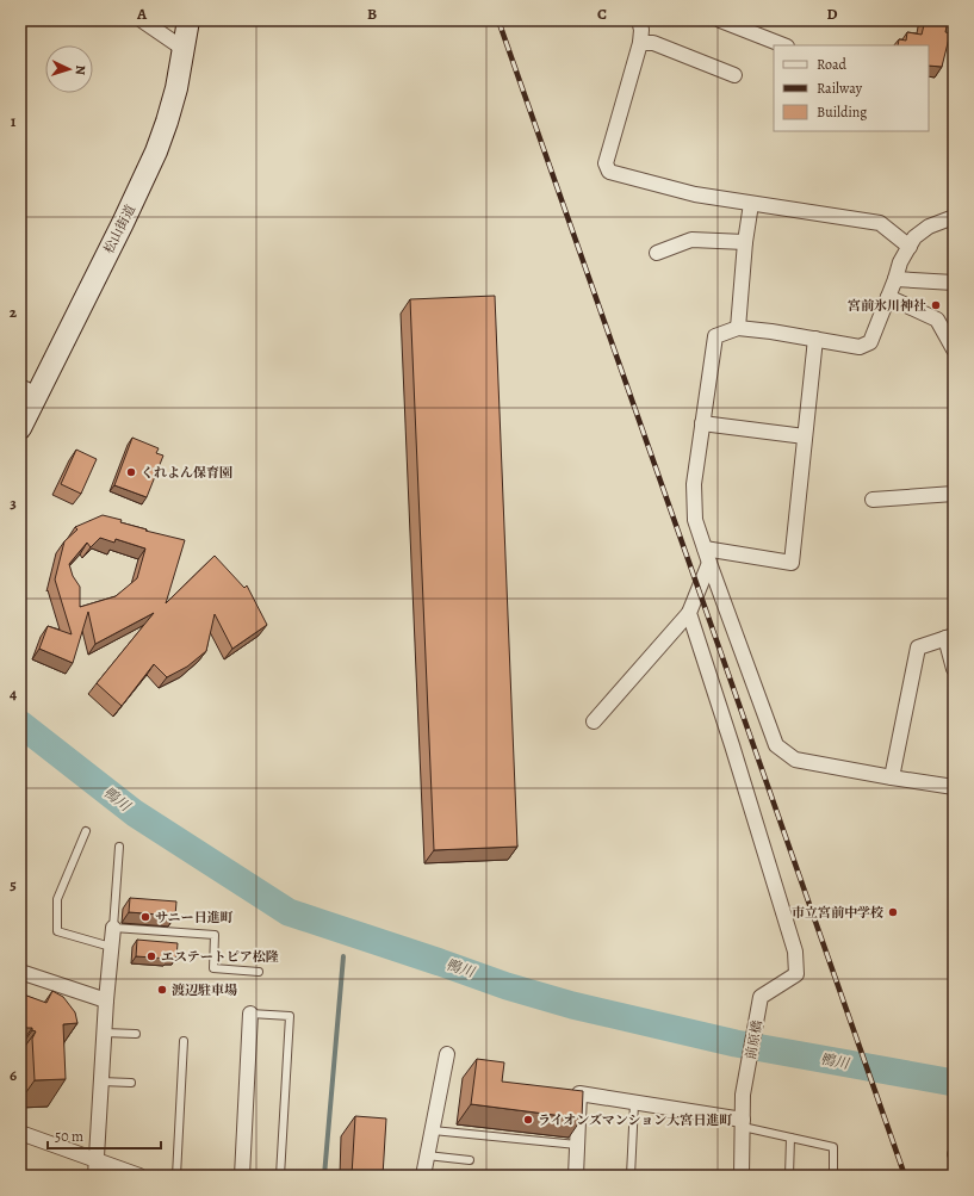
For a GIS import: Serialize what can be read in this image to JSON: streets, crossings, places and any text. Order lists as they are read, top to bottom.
{
  "streets": {
    "main road": ["松山街道"],
    "street": ["前原橋"]
  },
  "water": ["鴨川"],
  "places": [
    "宮前氷川神社",
    "くれよん保育園",
    "市立宮前中学校",
    "サニー日進町",
    "エステートピア松隆",
    "渡辺駐車場",
    "ライオンズマンション大宮日進町"
  ],
  "legend": ["Road", "Railway", "Building"],
  "scale_bar": "50 m",
  "north": "right",
  "grid": {
    "columns": [
      "A",
      "B",
      "C",
      "D"
    ],
    "rows": [
      "1",
      "2",
      "3",
      "4",
      "5",
      "6"
    ]
  }
}
